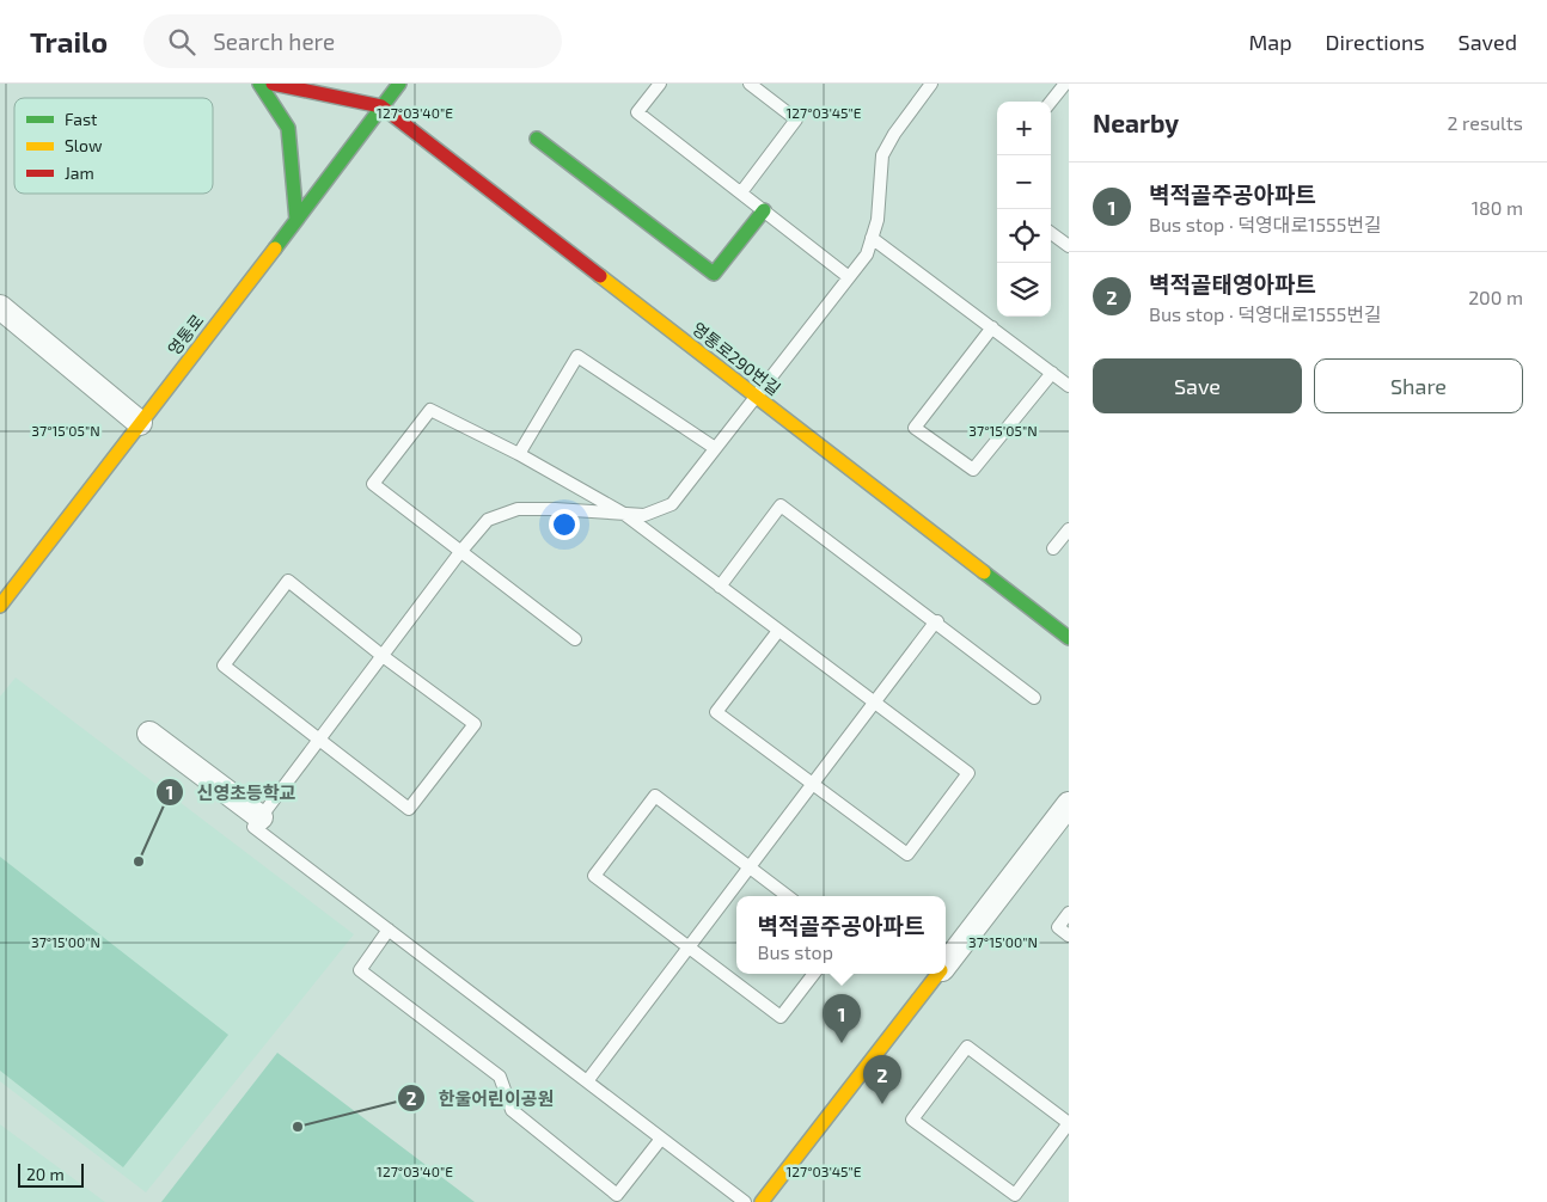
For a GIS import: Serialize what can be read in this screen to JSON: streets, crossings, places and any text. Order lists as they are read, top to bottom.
{
  "streets": {
    "street": ["영통로", "영통로290번길"]
  },
  "crossings": [
    ["영통로", "영통로290번길"]
  ],
  "places": ["신영초등학교", "한울어린이공원"],
  "legend": ["Fast", "Slow", "Jam"],
  "scale_bar": "20 m",
  "page": {
    "header": "Trailo",
    "search": "Search here",
    "nav": ["Map", "Directions", "Saved"],
    "heading": ["Nearby", "2 results"],
    "map_buttons": ["+", "−"],
    "list": [
      {
        "mark": "1",
        "name": "벽적골주공아파트",
        "note": "Bus stop · 덕영대로1555번길",
        "value": "180 m"
      },
      {
        "mark": "2",
        "name": "벽적골태영아파트",
        "note": "Bus stop · 덕영대로1555번길",
        "value": "200 m"
      }
    ],
    "buttons": ["Save", "Share"],
    "popup": ["벽적골주공아파트", "Bus stop"],
    "pins": ["1", "2"],
    "scale": "20 m"
  },
  "coordinates": [
    "127°03'40\"E",
    "127°03'45\"E",
    "37°15'05\"N",
    "37°15'00\"N"
  ]
}
